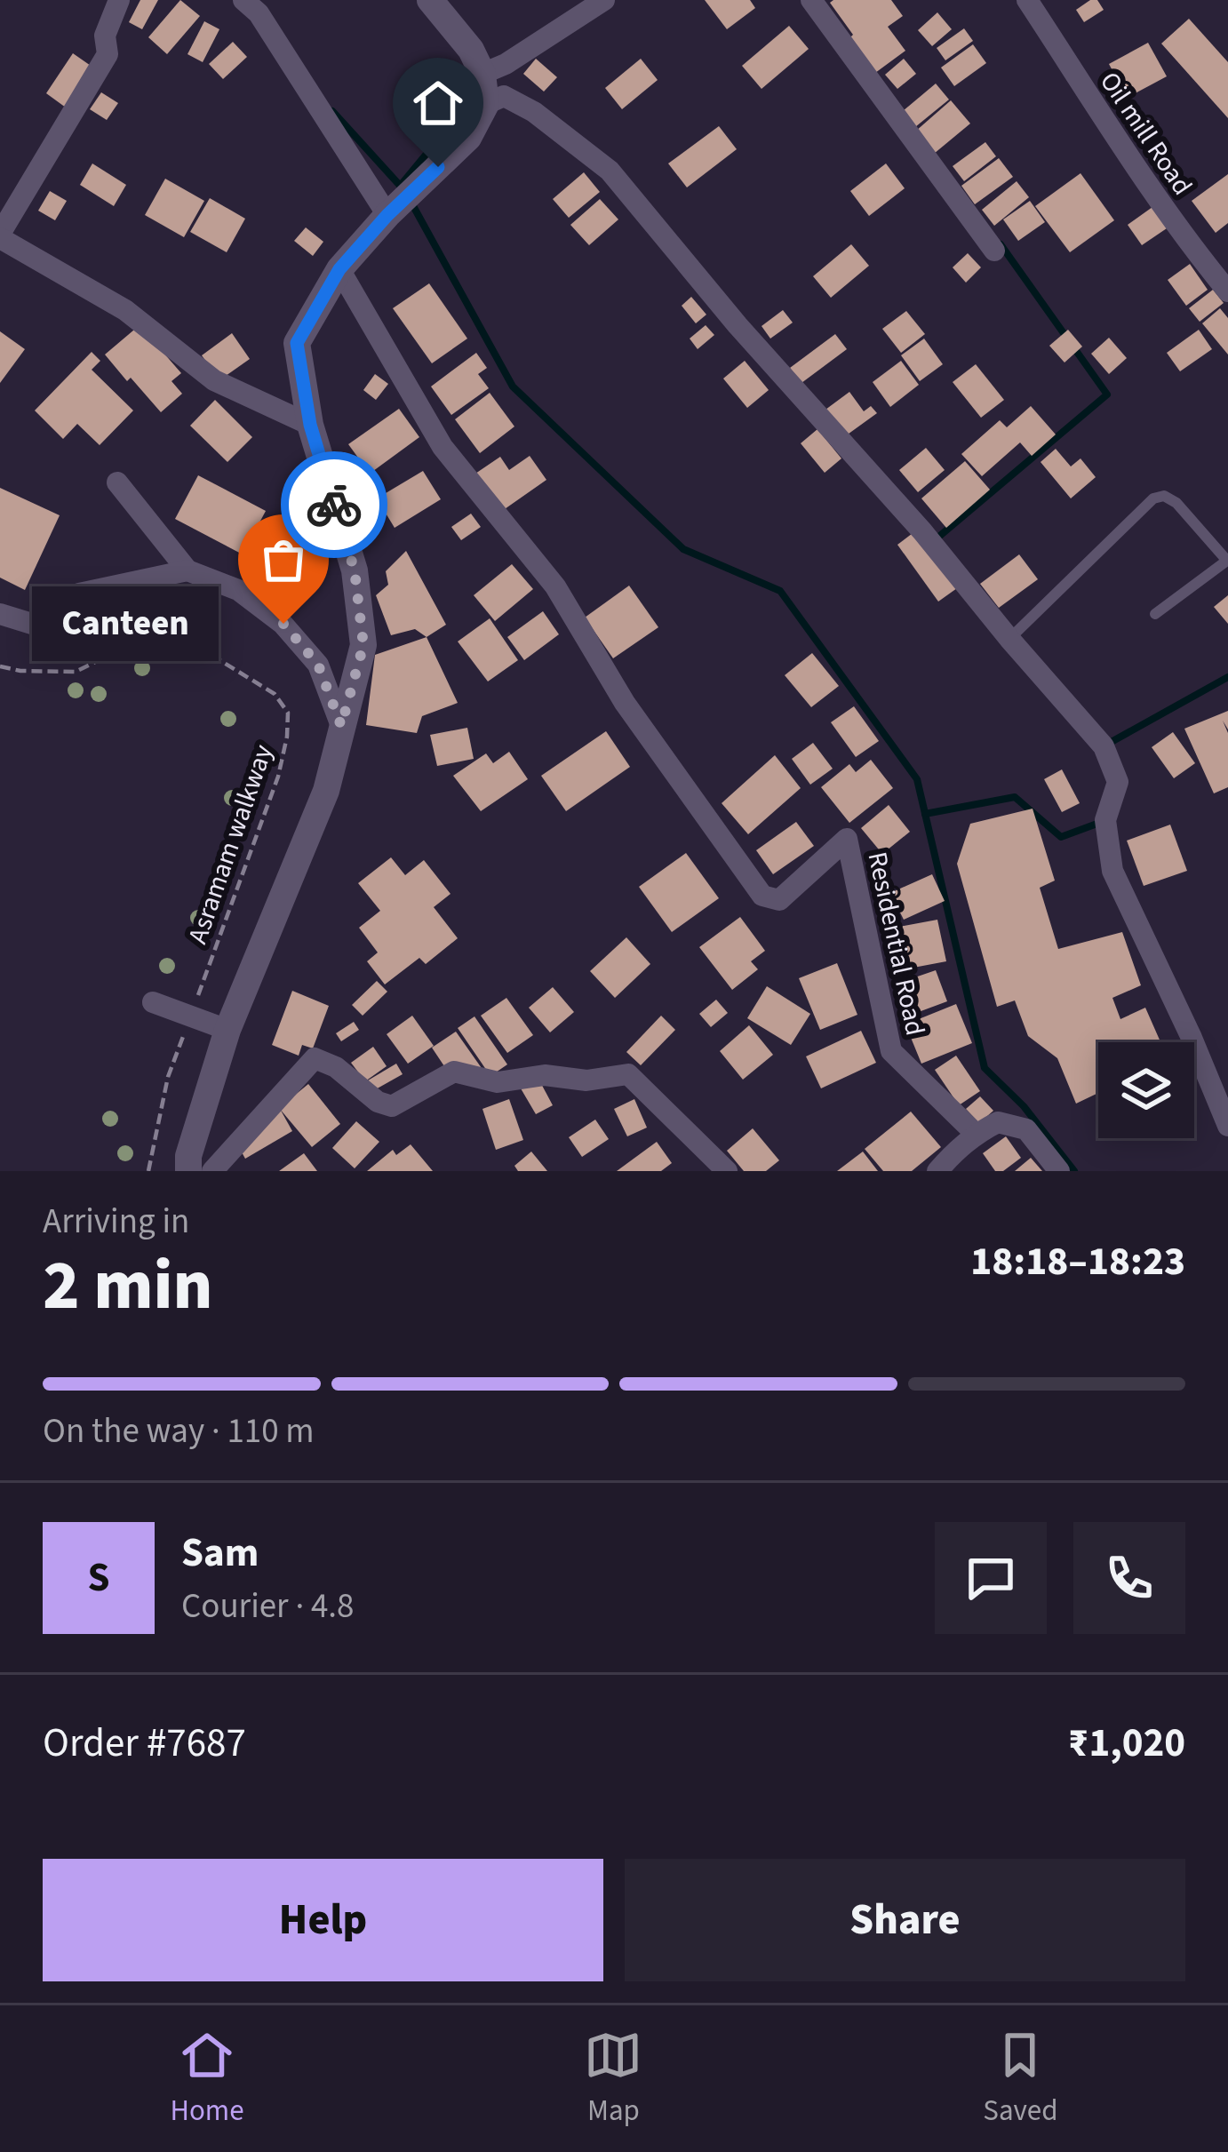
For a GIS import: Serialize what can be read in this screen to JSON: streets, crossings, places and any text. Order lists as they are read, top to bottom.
{
  "streets": {
    "street": ["Oil mill Road", "Residential Road"],
    "path": ["Asramam walkway"]
  },
  "places": ["Canteen"],
  "page": {
    "bubble": "Canteen",
    "heading": ["2 min", "Arriving in", "18:18–18:23"],
    "panel": [
      "Sam",
      "Courier · 4.8",
      "Order #7687",
      "₹1,020"
    ],
    "bar": "On the way · 110 m",
    "round": "S",
    "buttons": ["Help", "Share"],
    "tabs": ["Home", "Map", "Saved"]
  }
}
